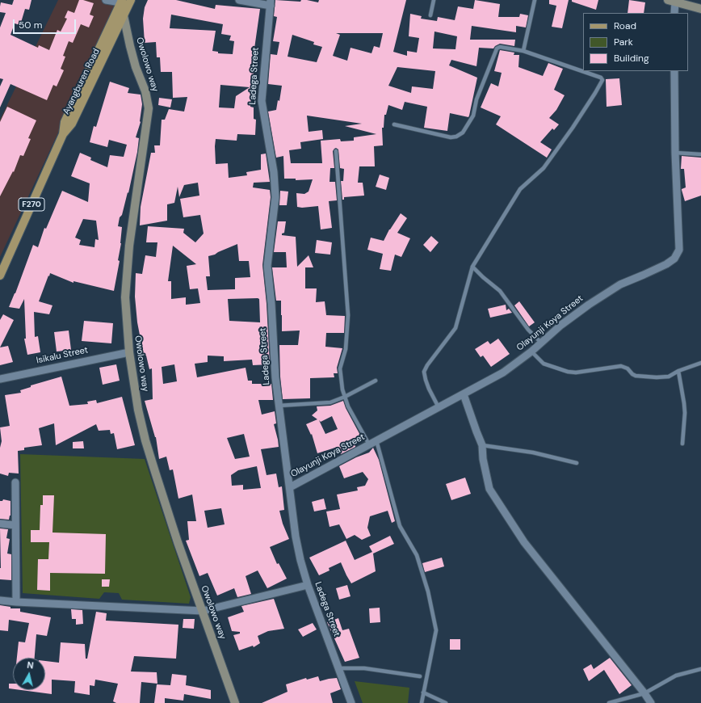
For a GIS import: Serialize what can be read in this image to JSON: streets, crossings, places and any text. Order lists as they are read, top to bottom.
{
  "streets": {
    "main road": ["Ayangburen Road", "F270"],
    "street": [
      "Owolowo way",
      "Ladega Street",
      "Olayunji Koya Street",
      "Isikalu Street"
    ]
  },
  "crossings": [
    ["Owolowo way", "Ayangburen Road"],
    ["Owolowo way", "Isikalu Street"],
    ["Ladega Street", "Olayunji Koya Street"]
  ],
  "legend": ["Road", "Park", "Building"],
  "scale_bar": "50 m",
  "north": "top"
}
